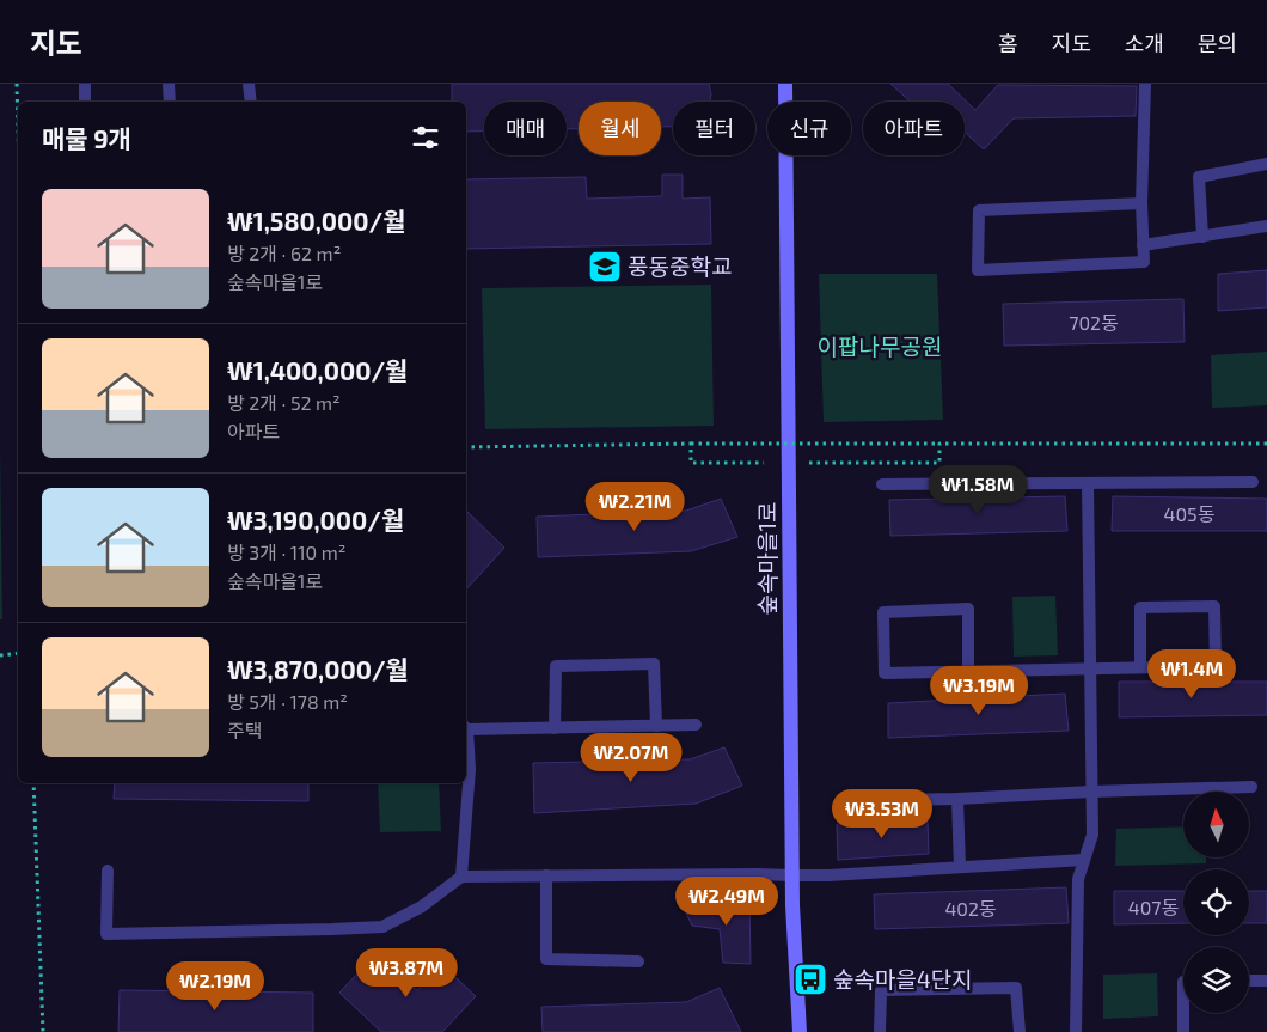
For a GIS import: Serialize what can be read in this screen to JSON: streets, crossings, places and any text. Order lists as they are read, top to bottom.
{
  "streets": {
    "street": ["숲속마을1로"]
  },
  "parks": ["이팝나무공원"],
  "places": {
    "school or university": ["풍동중학교"],
    "bus stop": ["숲속마을4단지"]
  },
  "house_numbers": [
    "702동",
    "405동",
    "407동",
    "402동"
  ],
  "north": "top",
  "page": {
    "header": "지도",
    "nav": [
      "홈",
      "지도",
      "소개",
      "문의"
    ],
    "chip": [
      "매매",
      "월세",
      "필터",
      "신규",
      "아파트"
    ],
    "heading": "매물 9개",
    "list": [
      {
        "name": "₩1,580,000/월",
        "note": "방 2개 · 62 m² · 숲속마을1로"
      },
      {
        "name": "₩1,400,000/월",
        "note": "방 2개 · 52 m² · 아파트"
      },
      {
        "name": "₩3,190,000/월",
        "note": "방 3개 · 110 m² · 숲속마을1로"
      },
      {
        "name": "₩3,870,000/월",
        "note": "방 5개 · 178 m² · 주택"
      }
    ],
    "price": [
      "₩1.58M",
      "₩2.21M",
      "₩1.4M",
      "₩3.19M",
      "₩2.07M",
      "₩3.53M",
      "₩2.49M",
      "₩3.87M",
      "₩2.19M"
    ]
  }
}
